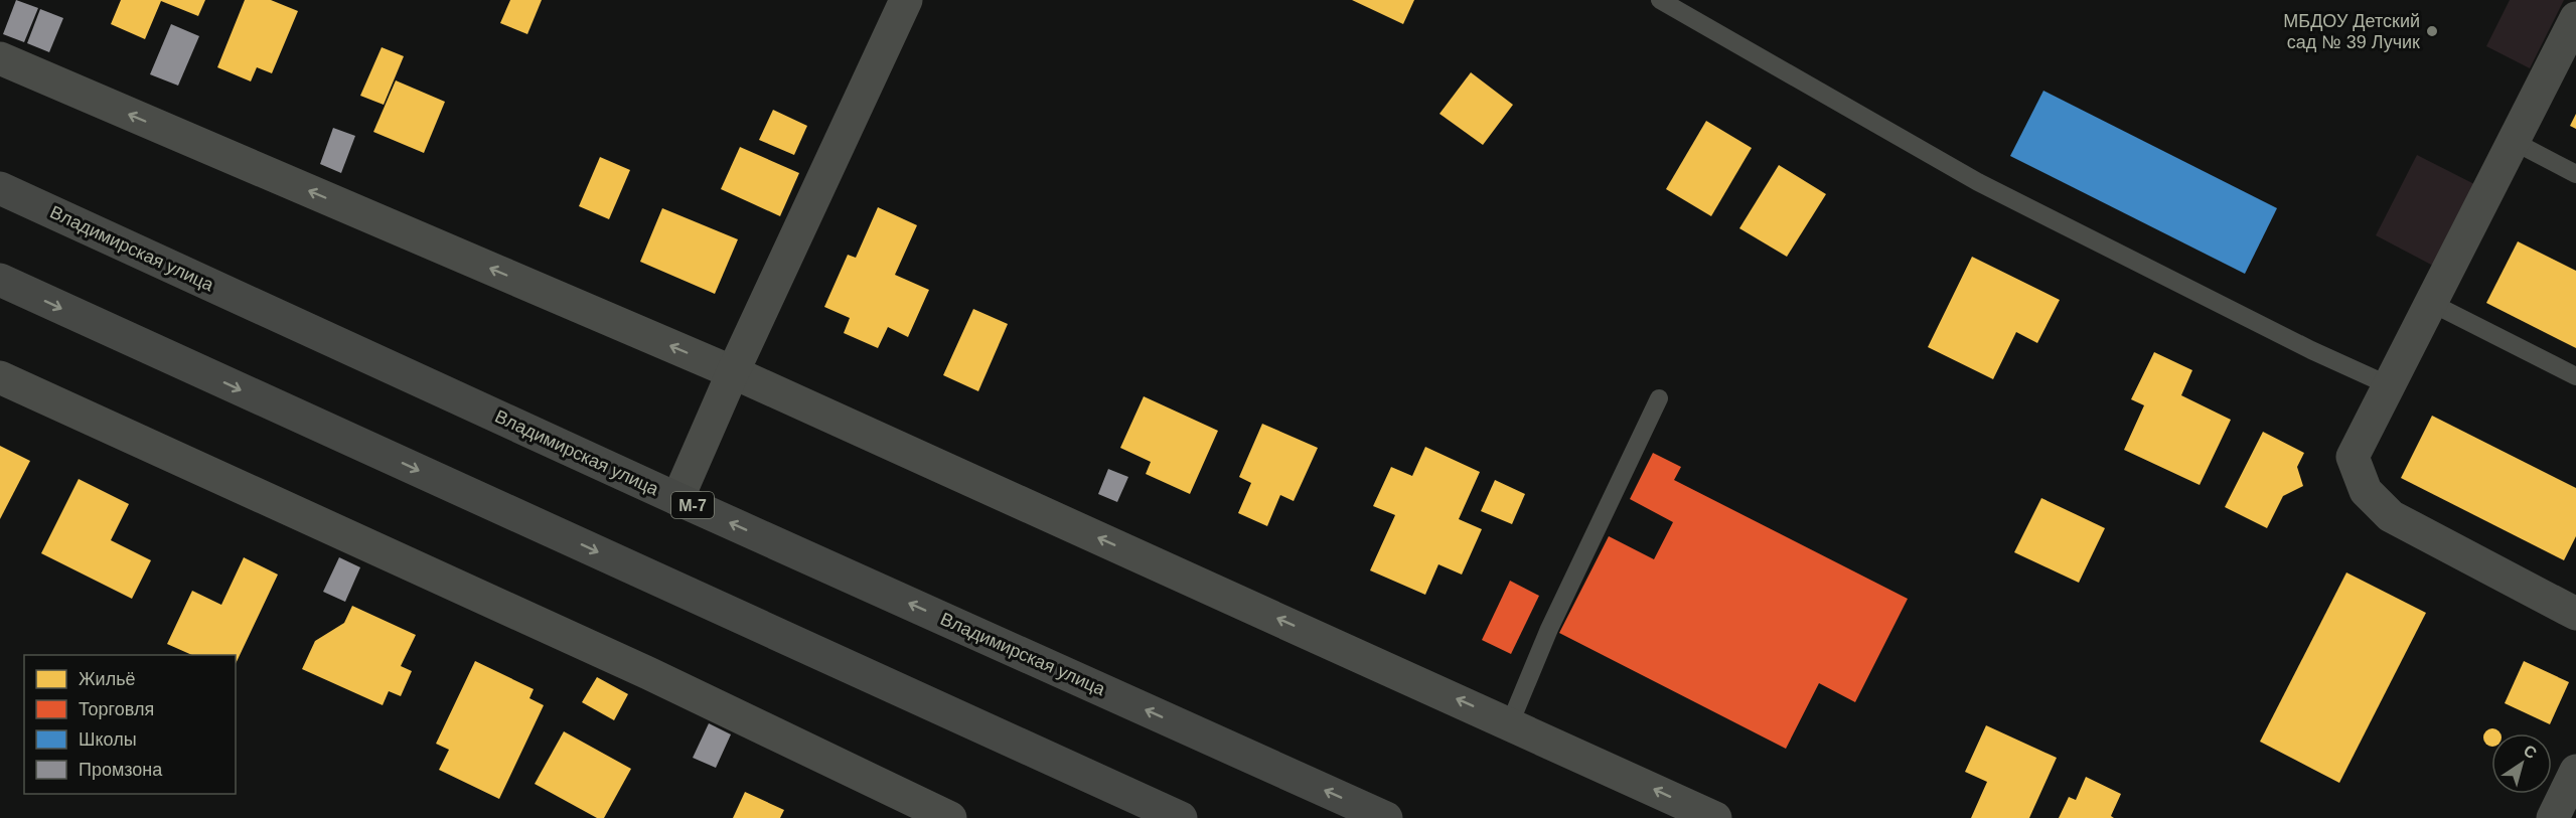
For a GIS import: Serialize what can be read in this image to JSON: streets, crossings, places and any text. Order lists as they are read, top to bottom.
{
  "streets": {
    "highway": ["Владимирская улица", "М-7"]
  },
  "places": ["МБДОУ Детский сад № 39 Лучик"],
  "legend": [
    "Жильё",
    "Торговля",
    "Школы",
    "Промзона"
  ],
  "north": "top right"
}
